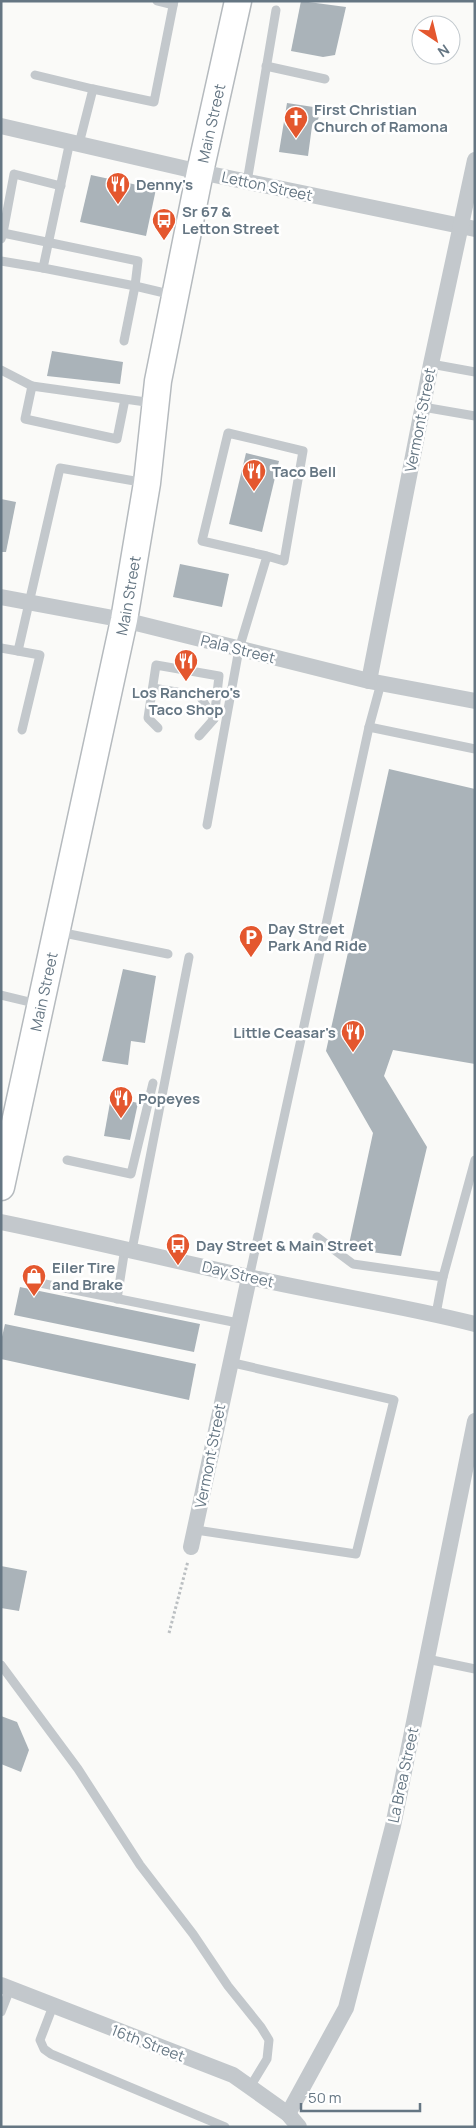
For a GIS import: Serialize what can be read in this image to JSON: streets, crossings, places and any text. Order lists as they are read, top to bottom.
{
  "streets": {
    "main road": ["Main Street"],
    "street": [
      "Letton Street",
      "Vermont Street",
      "Pala Street",
      "Day Street",
      "La Brea Street",
      "16th Street"
    ]
  },
  "crossings": [
    ["Main Street", "Letton Street"],
    ["Main Street", "Pala Street"],
    ["Letton Street", "Vermont Street"],
    ["Vermont Street", "Pala Street"],
    ["Vermont Street", "Day Street"],
    ["La Brea Street", "16th Street"]
  ],
  "places": {
    "church": ["First Christian Church of Ramona"],
    "restaurant": [
      "Denny's",
      "Taco Bell",
      "Los Ranchero's Taco Shop",
      "Little Ceasar's",
      "Popeyes"
    ],
    "bus stop": ["Sr 67 & Letton Street", "Day Street & Main Street"],
    "parking": ["Day Street Park And Ride"],
    "shop": ["Eiler Tire and Brake"]
  },
  "scale_bar": "50 m",
  "north": "bottom right"
}
